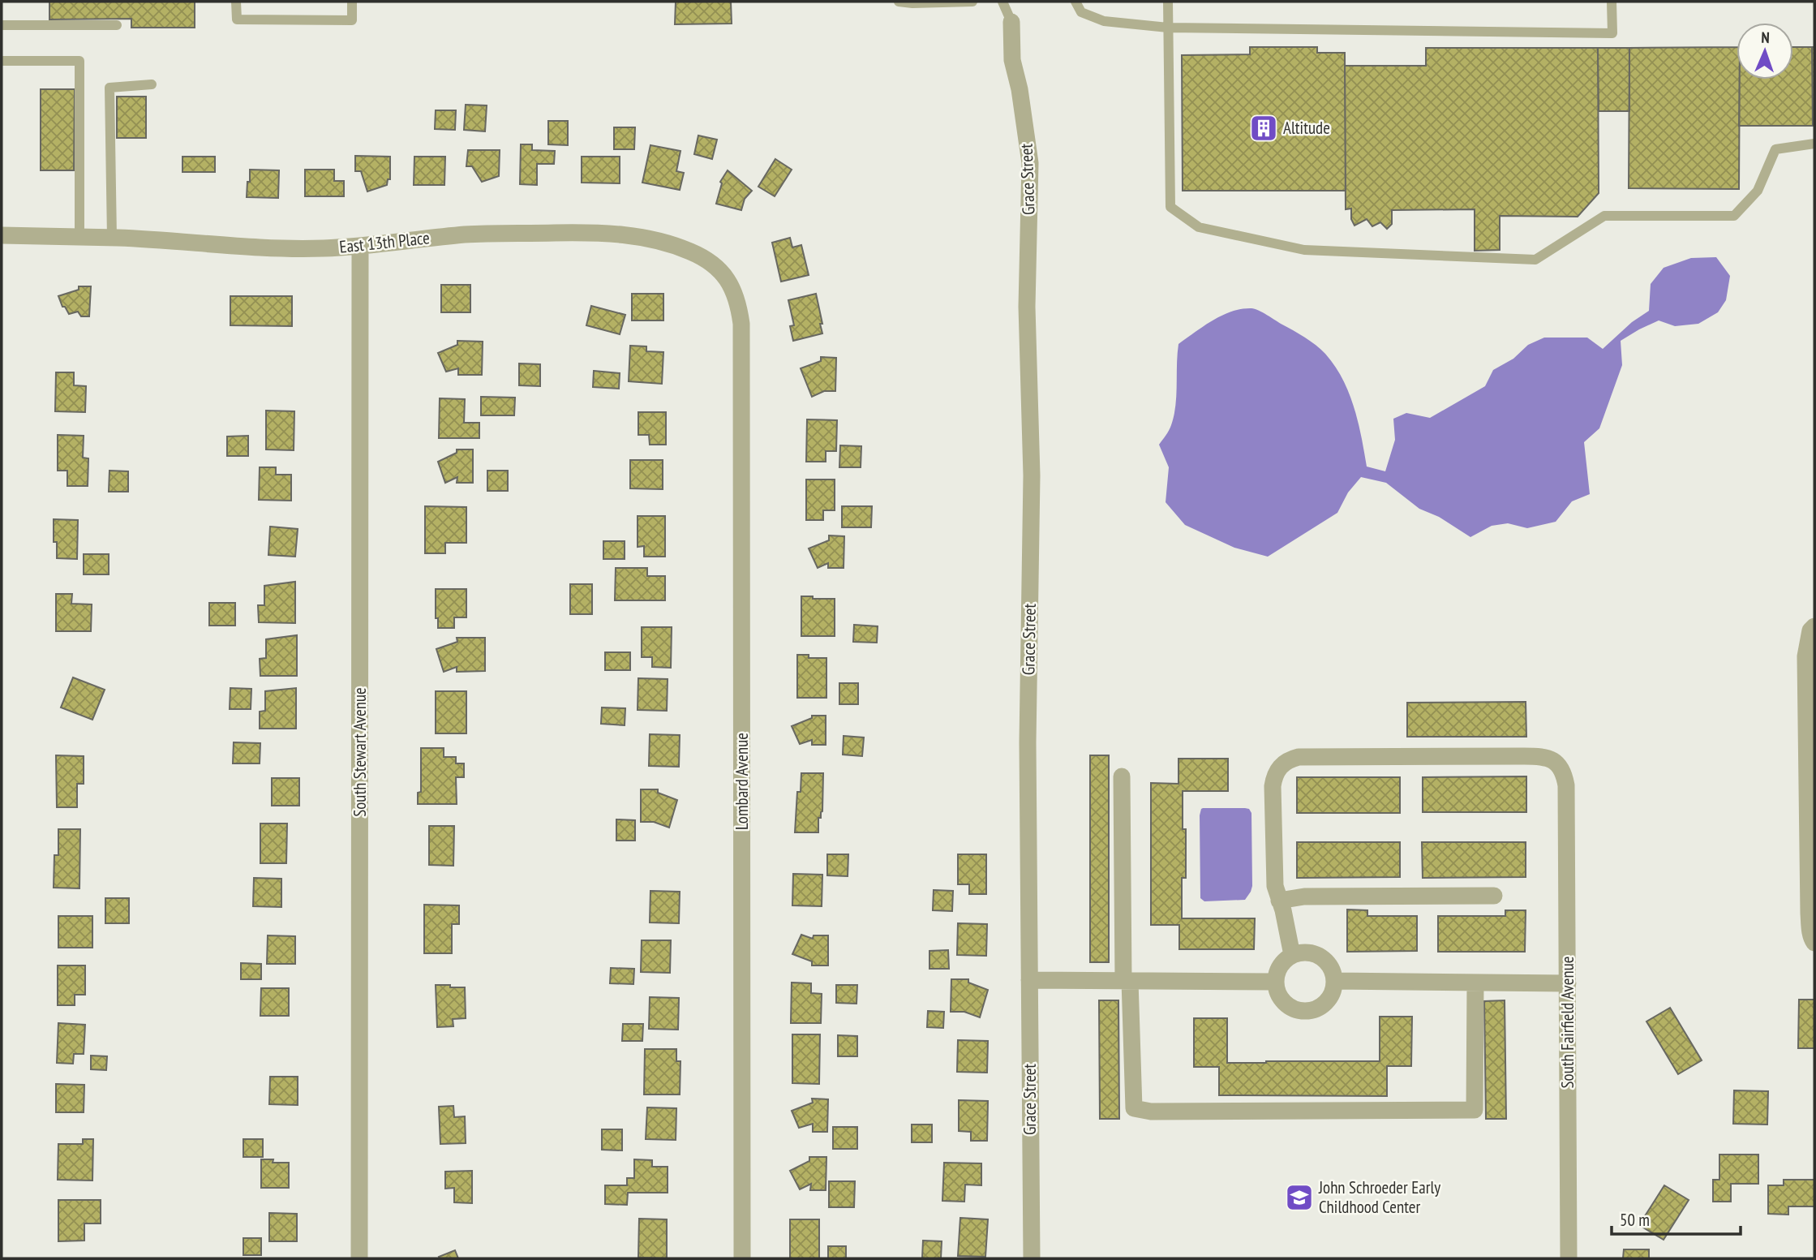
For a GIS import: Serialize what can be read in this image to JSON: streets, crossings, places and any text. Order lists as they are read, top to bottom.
{
  "streets": {
    "street": [
      "Grace Street",
      "East 13th Place",
      "South Stewart Avenue",
      "Lombard Avenue",
      "South Fairfield Avenue"
    ]
  },
  "crossings": [
    ["East 13th Place", "South Stewart Avenue"],
    ["East 13th Place", "Lombard Avenue"]
  ],
  "places": {
    "building": ["Altitude"],
    "school or university": ["John Schroeder Early Childhood Center"]
  },
  "scale_bar": "50 m",
  "north": "top"
}
